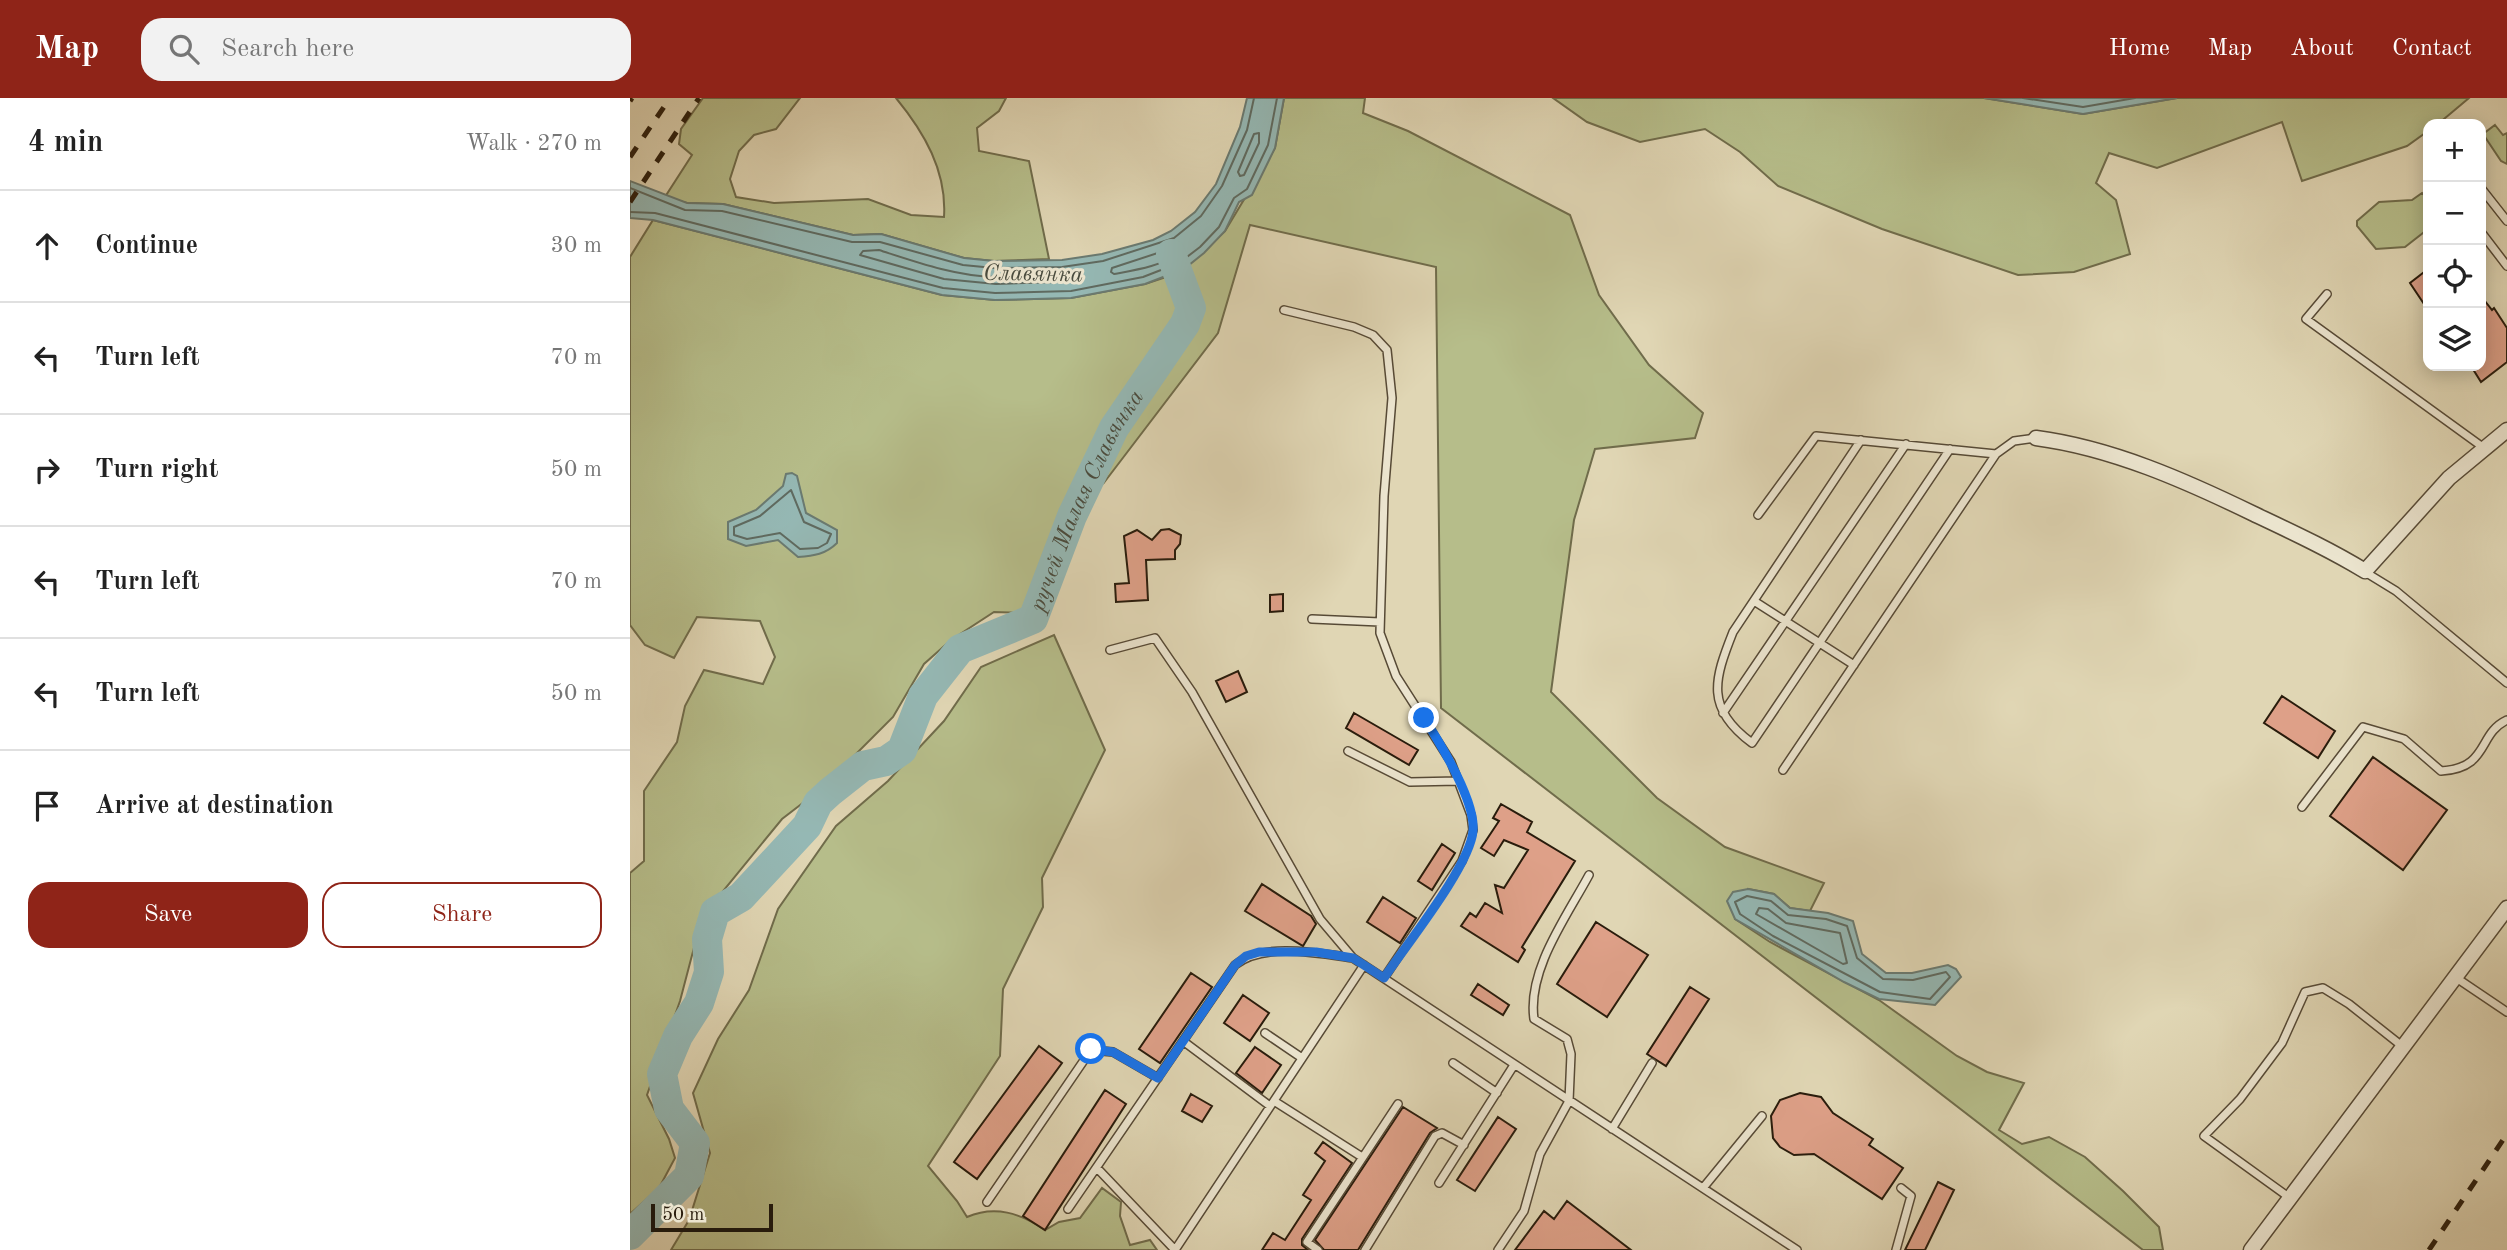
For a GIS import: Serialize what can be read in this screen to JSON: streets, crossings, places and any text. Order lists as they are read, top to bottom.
{
  "water": ["Славянка", "ручей Малая Славянка"],
  "scale_bar": "50 m",
  "page": {
    "header": "Map",
    "search": "Search here",
    "nav": [
      "Home",
      "Map",
      "About",
      "Contact"
    ],
    "heading": ["4 min", "Walk · 270 m"],
    "map_buttons": ["+", "−"],
    "list": [
      ["Continue", "30 m"],
      ["Turn left", "70 m"],
      ["Turn right", "50 m"],
      ["Turn left", "70 m"],
      ["Turn left", "50 m"],
      "Arrive at destination"
    ],
    "buttons": ["Save", "Share"],
    "scale": "50 m"
  }
}
